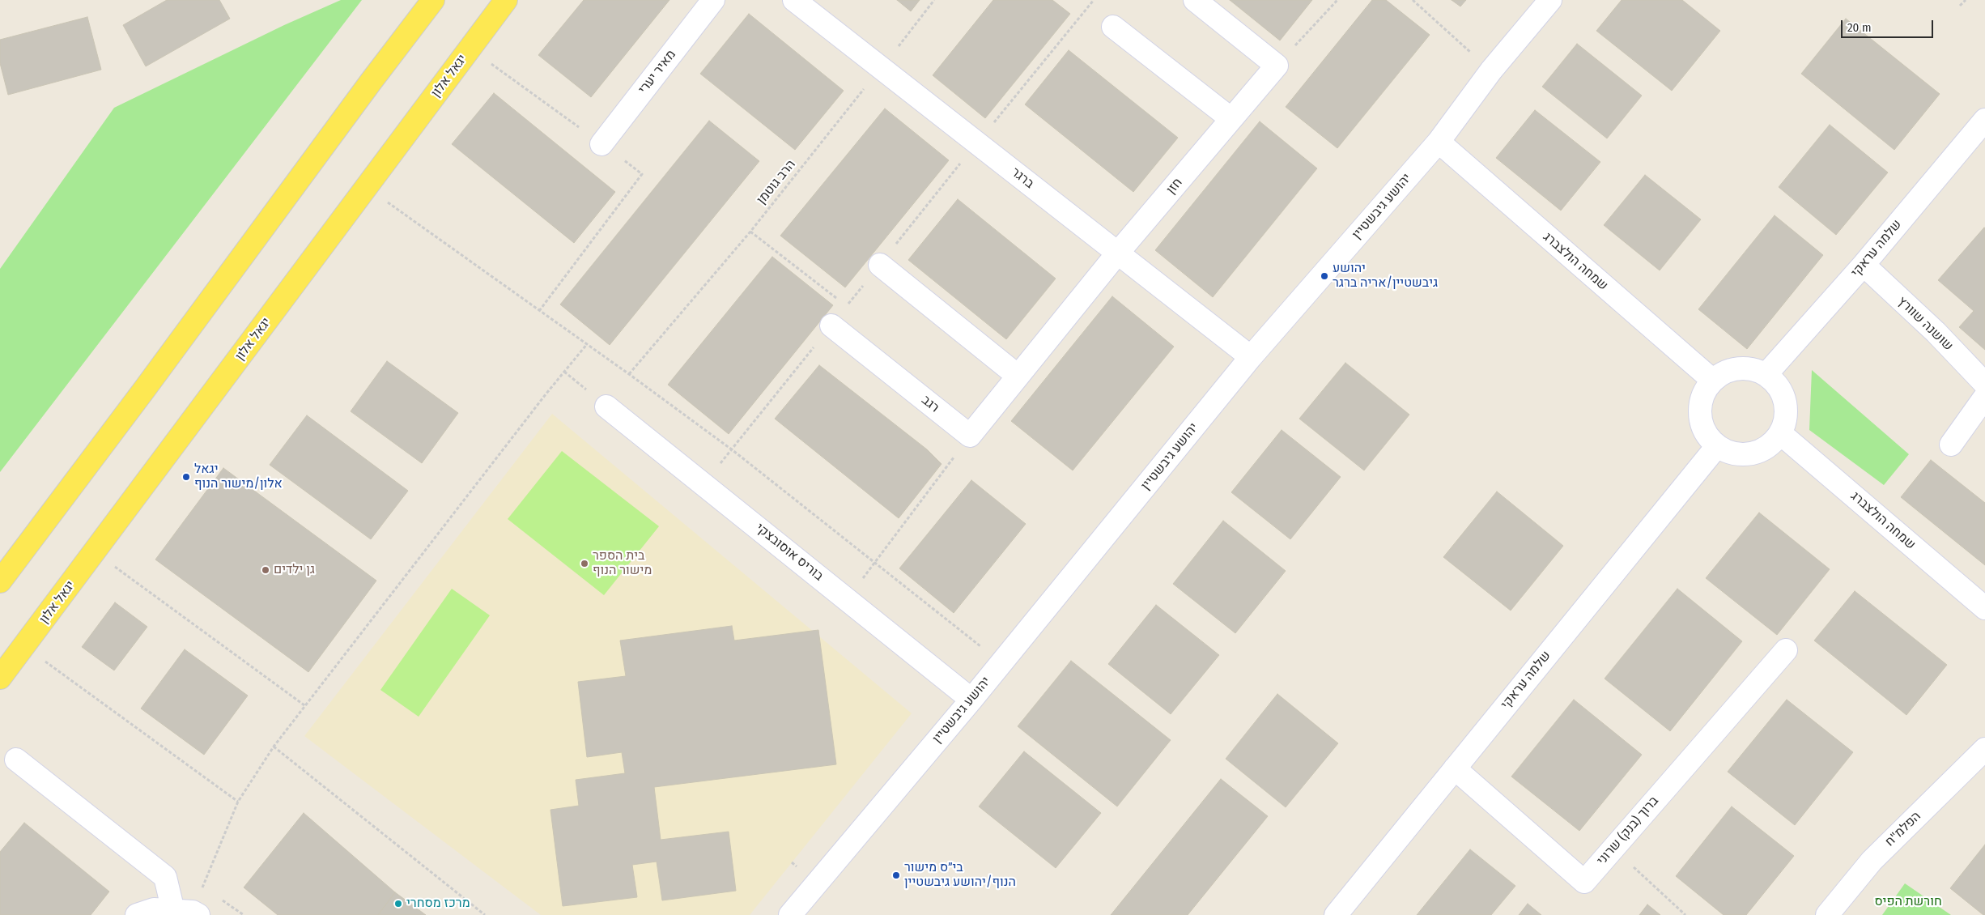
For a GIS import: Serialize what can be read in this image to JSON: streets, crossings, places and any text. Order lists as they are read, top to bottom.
{
  "streets": {
    "main road": ["יגאל אלון"],
    "street": [
      "מאיר יערי",
      "ברגר",
      "חזן",
      "יהושע גיבשטיין",
      "שלמה עראקי",
      "שמחה הולצברג",
      "שושנה שוורץ",
      "רגב",
      "בוריס אוסובצקי",
      "הפלמ\"ח",
      "ברוך (בנק) שרוני"
    ],
    "path": ["הרב גוטמן"]
  },
  "crossings": [
    ["ברגר", "הרב גוטמן"],
    ["ברגר", "חזן"],
    ["ברגר", "יהושע גיבשטיין"],
    ["יהושע גיבשטיין", "שמחה הולצברג"],
    ["יהושע גיבשטיין", "בוריס אוסובצקי"],
    ["שלמה עראקי", "שמחה הולצברג"],
    ["שלמה עראקי", "שושנה שוורץ"],
    ["שלמה עראקי", "ברוך (בנק) שרוני"]
  ],
  "parks": ["חורשת הפיס"],
  "places": [
    "יהושע גיבשטיין/אריה ברגר",
    "יגאל אלון/מישור הנוף",
    "בית הספר מישור הנוף",
    "גן ילדים",
    "בי״ס מישור הנוף/יהושע גיבשטיין",
    "מרכז מסחרי"
  ],
  "scale_bar": "20 m"
}
